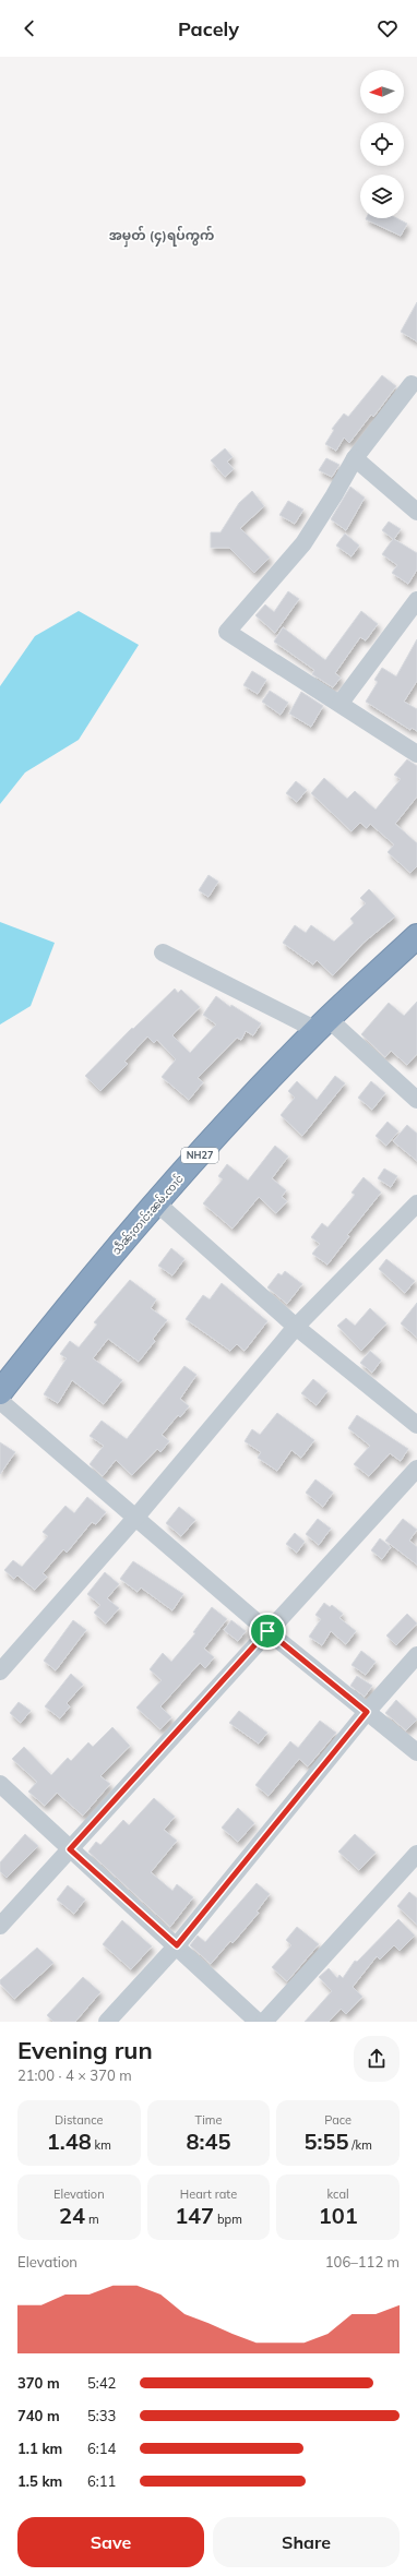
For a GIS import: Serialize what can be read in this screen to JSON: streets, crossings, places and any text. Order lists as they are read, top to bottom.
{
  "streets": {
    "highway": ["NH27", "သဵၼ်ႈတၢင်းၼမ်ႉၸၢင်"]
  },
  "districts": ["အမှတ် (၄)ရပ်ကွက်"],
  "north": "left",
  "page": {
    "header": "Pacely",
    "heading": ["Evening run", "21:00 · 4 × 370 m"],
    "stats": [
      ["Distance", "1.48 km"],
      ["Time", "8:45"],
      ["Pace", "5:55 /km"],
      ["Elevation", "24 m"],
      ["Heart rate", "147 bpm"],
      ["kcal", "101"]
    ],
    "chart": ["Elevation", "106–112 m"],
    "list": [
      {
        "name": "370 m",
        "note": "5:42"
      },
      {
        "name": "740 m",
        "note": "5:33"
      },
      {
        "name": "1.1 km",
        "note": "6:14"
      },
      {
        "name": "1.5 km",
        "note": "6:11"
      }
    ],
    "buttons": ["Save", "Share"]
  }
}
